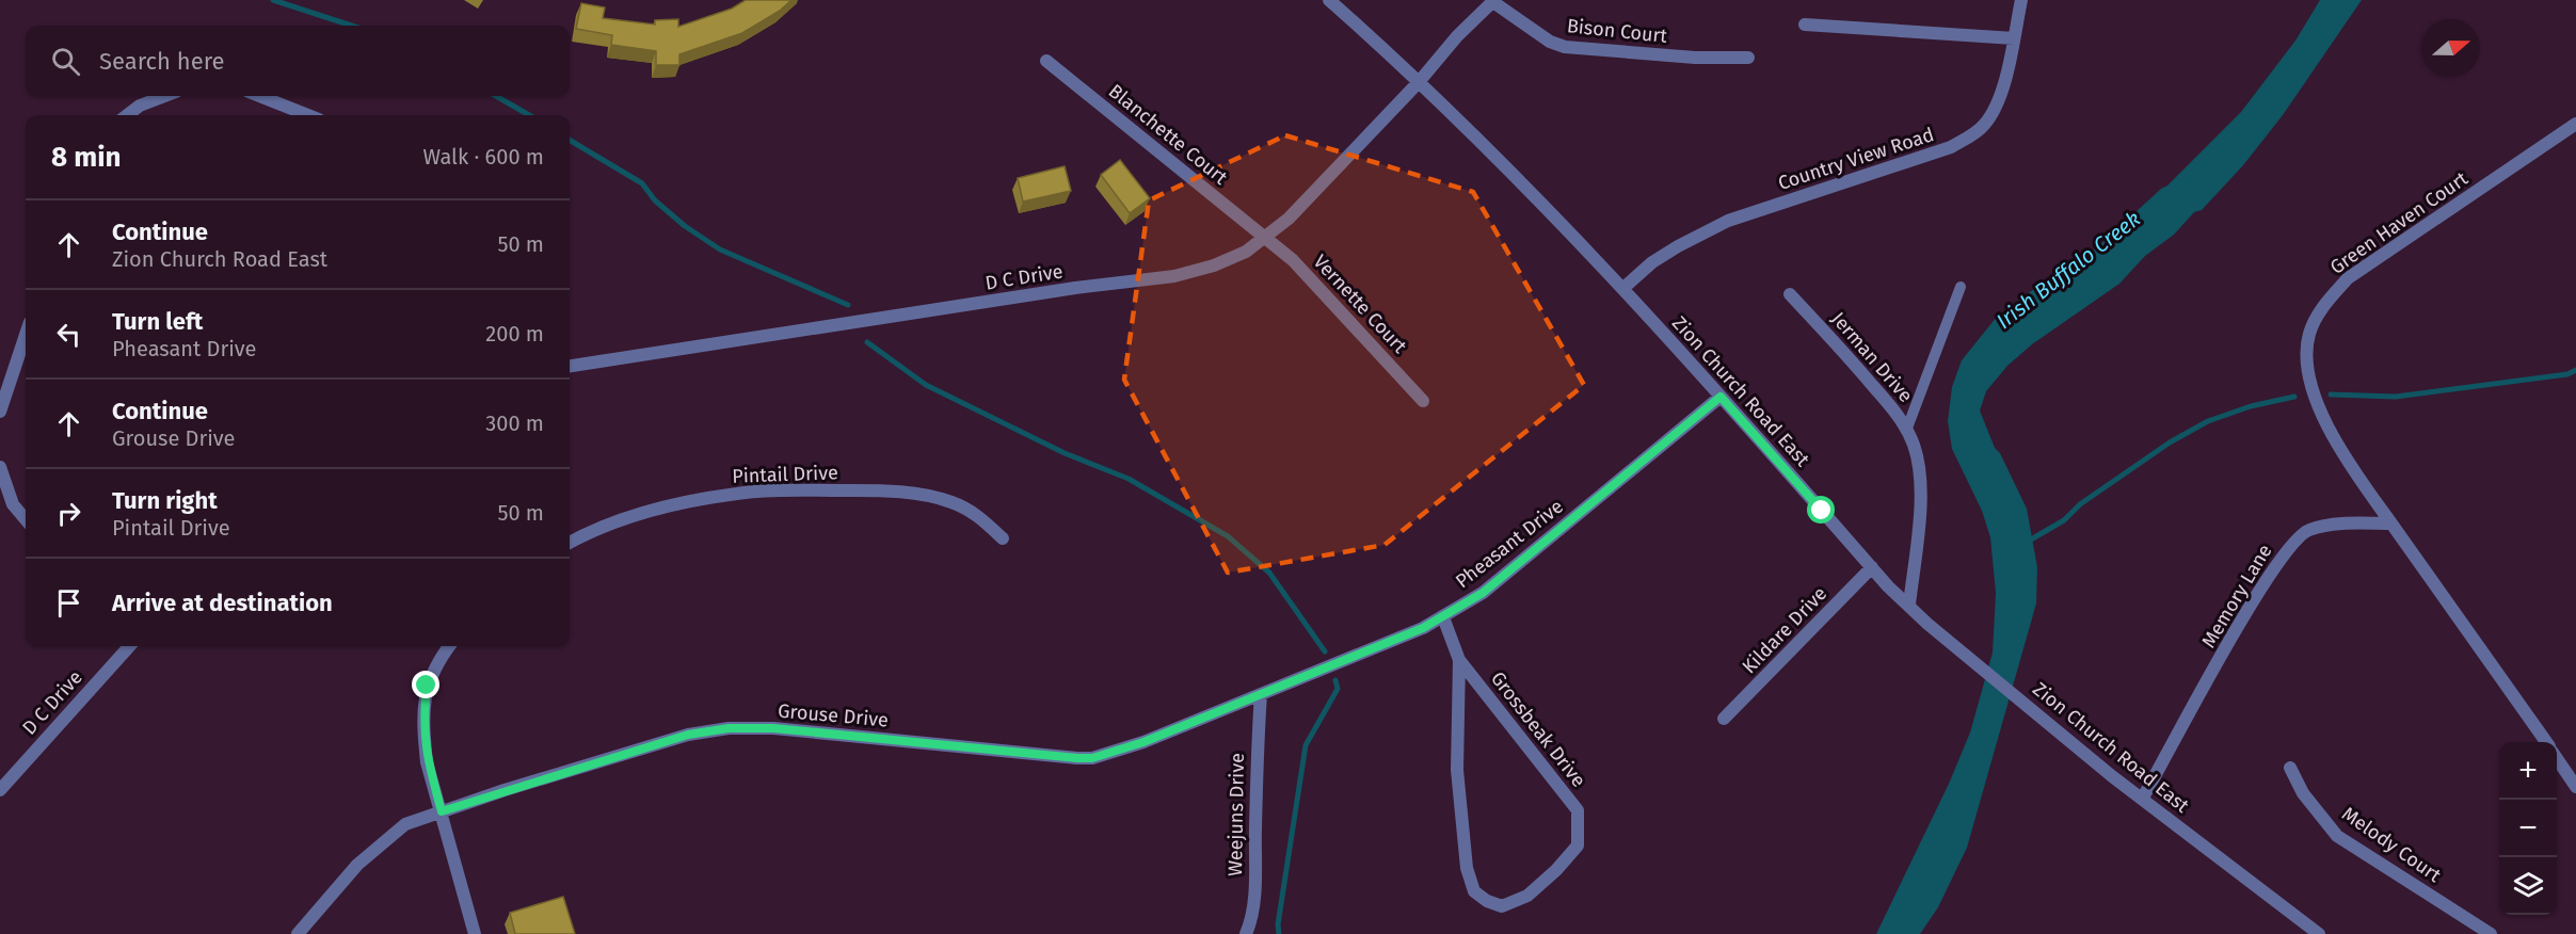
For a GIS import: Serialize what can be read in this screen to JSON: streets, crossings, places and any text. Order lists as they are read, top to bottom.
{
  "streets": {
    "street": [
      "Bison Court",
      "Blanchette Court",
      "Country View Road",
      "Green Haven Court",
      "D C Drive",
      "Vernette Court",
      "Jerman Drive",
      "Zion Church Road East",
      "Pintail Drive",
      "Pheasant Drive",
      "Memory Lane",
      "Kildare Drive",
      "Grouse Drive",
      "Grossbeak Drive",
      "Weejuns Drive",
      "Melody Court"
    ]
  },
  "crossings": [
    ["Bison Court", "D C Drive"],
    ["Blanchette Court", "D C Drive"],
    ["Blanchette Court", "Vernette Court"],
    ["Country View Road", "Zion Church Road East"],
    ["Green Haven Court", "Memory Lane"],
    ["D C Drive", "Vernette Court"],
    ["D C Drive", "Zion Church Road East"],
    ["Jerman Drive", "Zion Church Road East"],
    ["Zion Church Road East", "Pheasant Drive"],
    ["Zion Church Road East", "Memory Lane"],
    ["Zion Church Road East", "Kildare Drive"],
    ["Pheasant Drive", "Grouse Drive"],
    ["Pheasant Drive", "Grossbeak Drive"],
    ["Pheasant Drive", "Weejuns Drive"],
    ["Grouse Drive", "Weejuns Drive"]
  ],
  "water": ["Irish Buffalo Creek"],
  "north": "right",
  "page": {
    "search": "Search here",
    "heading": ["8 min", "Walk · 600 m"],
    "list": [
      ["Continue", "Zion Church Road East", "50 m"],
      ["Turn left", "Pheasant Drive", "200 m"],
      ["Continue", "Grouse Drive", "300 m"],
      ["Turn right", "Pintail Drive", "50 m"],
      "Arrive at destination"
    ],
    "map_buttons": ["+", "−"]
  }
}
